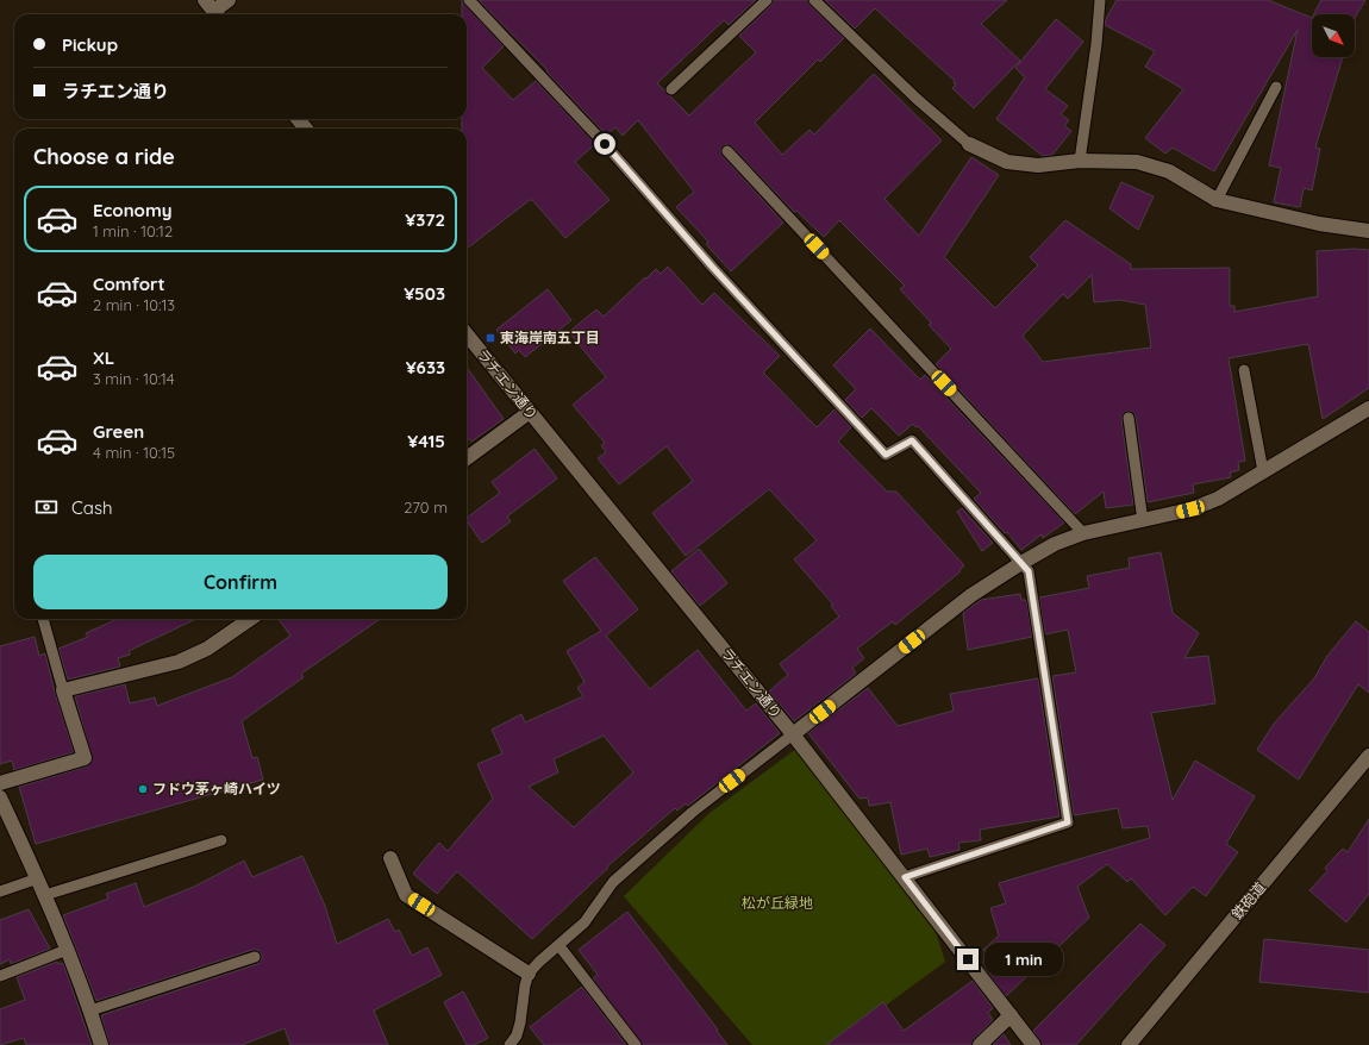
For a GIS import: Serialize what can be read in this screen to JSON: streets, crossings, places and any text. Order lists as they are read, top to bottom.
{
  "streets": {
    "street": ["ラチエン通り", "鉄砲道"]
  },
  "parks": ["松が丘緑地"],
  "places": {
    "transit": ["東海岸南五丁目"],
    "other": ["フドウ茅ヶ崎ハイツ"]
  },
  "north": "bottom right",
  "page": {
    "banner": ["Pickup", "ラチエン通り"],
    "heading": "Choose a ride",
    "list": [
      {
        "name": "Economy",
        "note": "1 min · 10:12",
        "value": "¥372"
      },
      {
        "name": "Comfort",
        "note": "2 min · 10:13",
        "value": "¥503"
      },
      {
        "name": "XL",
        "note": "3 min · 10:14",
        "value": "¥633"
      },
      {
        "name": "Green",
        "note": "4 min · 10:15",
        "value": "¥415"
      }
    ],
    "pay": ["Cash", "270 m"],
    "buttons": "Confirm",
    "bubble": "1 min"
  }
}
